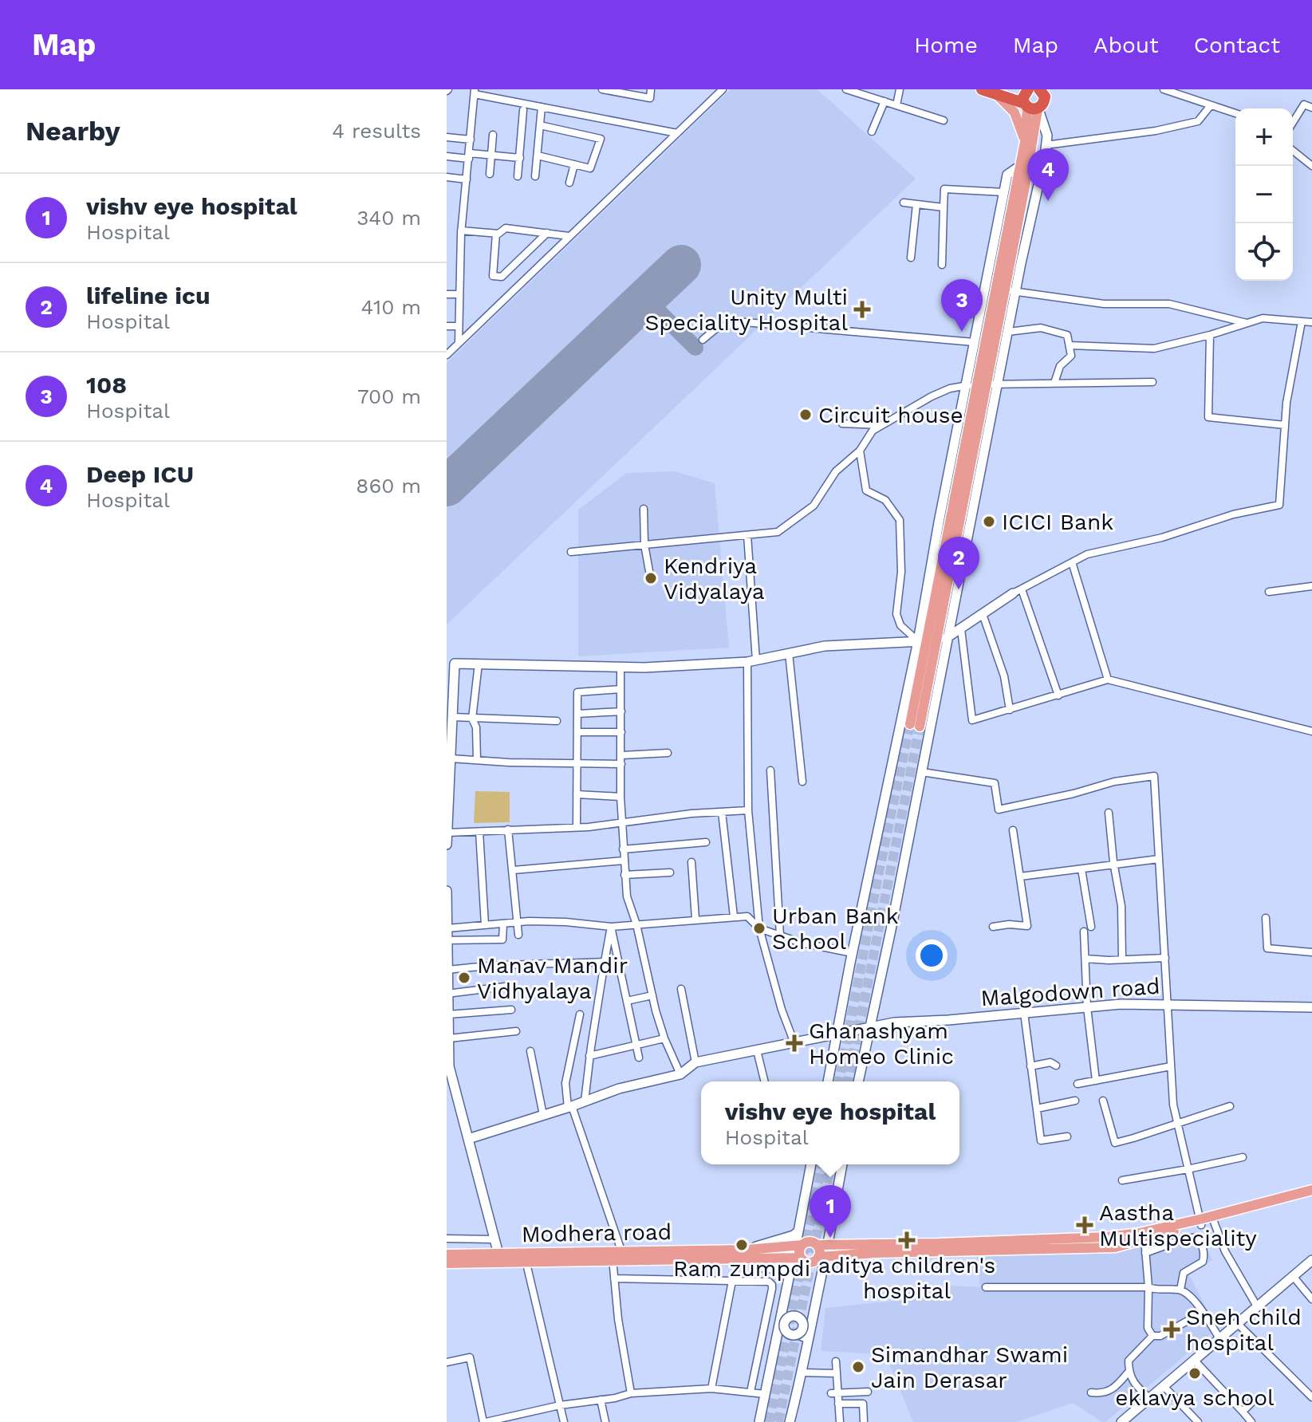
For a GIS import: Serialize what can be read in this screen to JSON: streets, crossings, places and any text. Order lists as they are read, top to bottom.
{
  "streets": {
    "main road": ["Modhera road"],
    "street": ["Malgodown road"]
  },
  "places": {
    "health": [
      "Unity Multi Speciality Hospital",
      "Ghanashyam Homeo Clinic",
      "Aastha Multispeciality",
      "aditya children's hospital",
      "Sneh child hospital"
    ],
    "other": [
      "Circuit house",
      "ICICI Bank",
      "Kendriya Vidyalaya",
      "Urban Bank School",
      "Manav Mandir Vidhyalaya",
      "Ram zumpdi",
      "Simandhar Swami Jain Derasar",
      "eklavya school"
    ]
  },
  "page": {
    "header": "Map",
    "nav": [
      "Home",
      "Map",
      "About",
      "Contact"
    ],
    "heading": ["Nearby", "4 results"],
    "map_buttons": ["+", "−"],
    "pins": [
      "4",
      "3",
      "2",
      "1"
    ],
    "list": [
      {
        "mark": "1",
        "name": "vishv eye hospital",
        "note": "Hospital",
        "value": "340 m"
      },
      {
        "mark": "2",
        "name": "lifeline icu",
        "note": "Hospital",
        "value": "410 m"
      },
      {
        "mark": "3",
        "name": "108",
        "note": "Hospital",
        "value": "700 m"
      },
      {
        "mark": "4",
        "name": "Deep ICU",
        "note": "Hospital",
        "value": "860 m"
      }
    ],
    "popup": ["vishv eye hospital", "Hospital"]
  }
}
